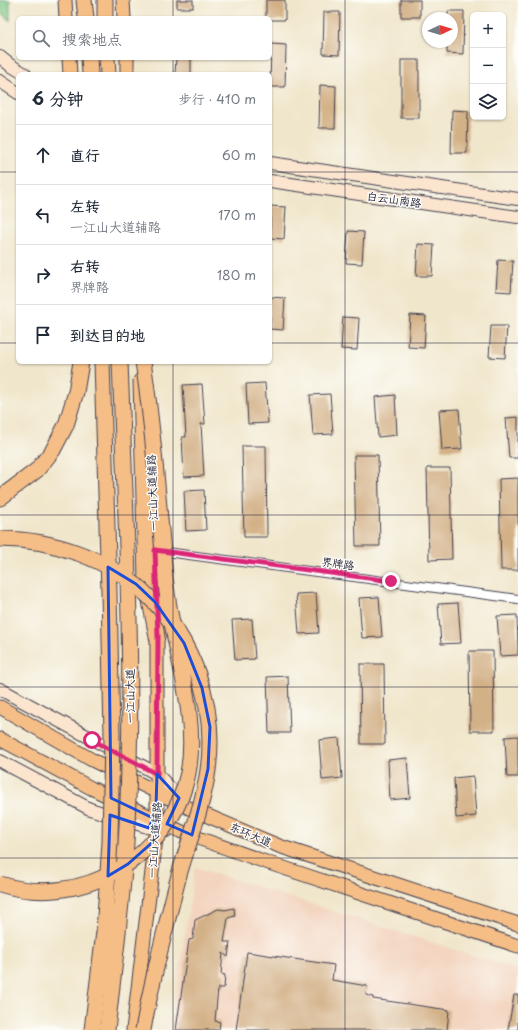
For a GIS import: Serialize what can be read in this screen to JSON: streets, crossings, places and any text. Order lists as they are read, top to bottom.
{
  "streets": {
    "highway": ["一江山大道"],
    "main road": ["白云山南路", "一江山大道辅路", "东环大道"],
    "street": ["界牌路"]
  },
  "crossings": [
    ["一江山大道辅路", "界牌路"],
    ["一江山大道辅路", "东环大道"]
  ],
  "north": "right",
  "page": {
    "map_buttons": ["+", "−"],
    "search": "搜索地点",
    "heading": ["6 分钟", "步行 · 410 m"],
    "list": [
      ["直行", "60 m"],
      ["左转", "一江山大道辅路", "170 m"],
      ["右转", "界牌路", "180 m"],
      "到达目的地"
    ]
  }
}
